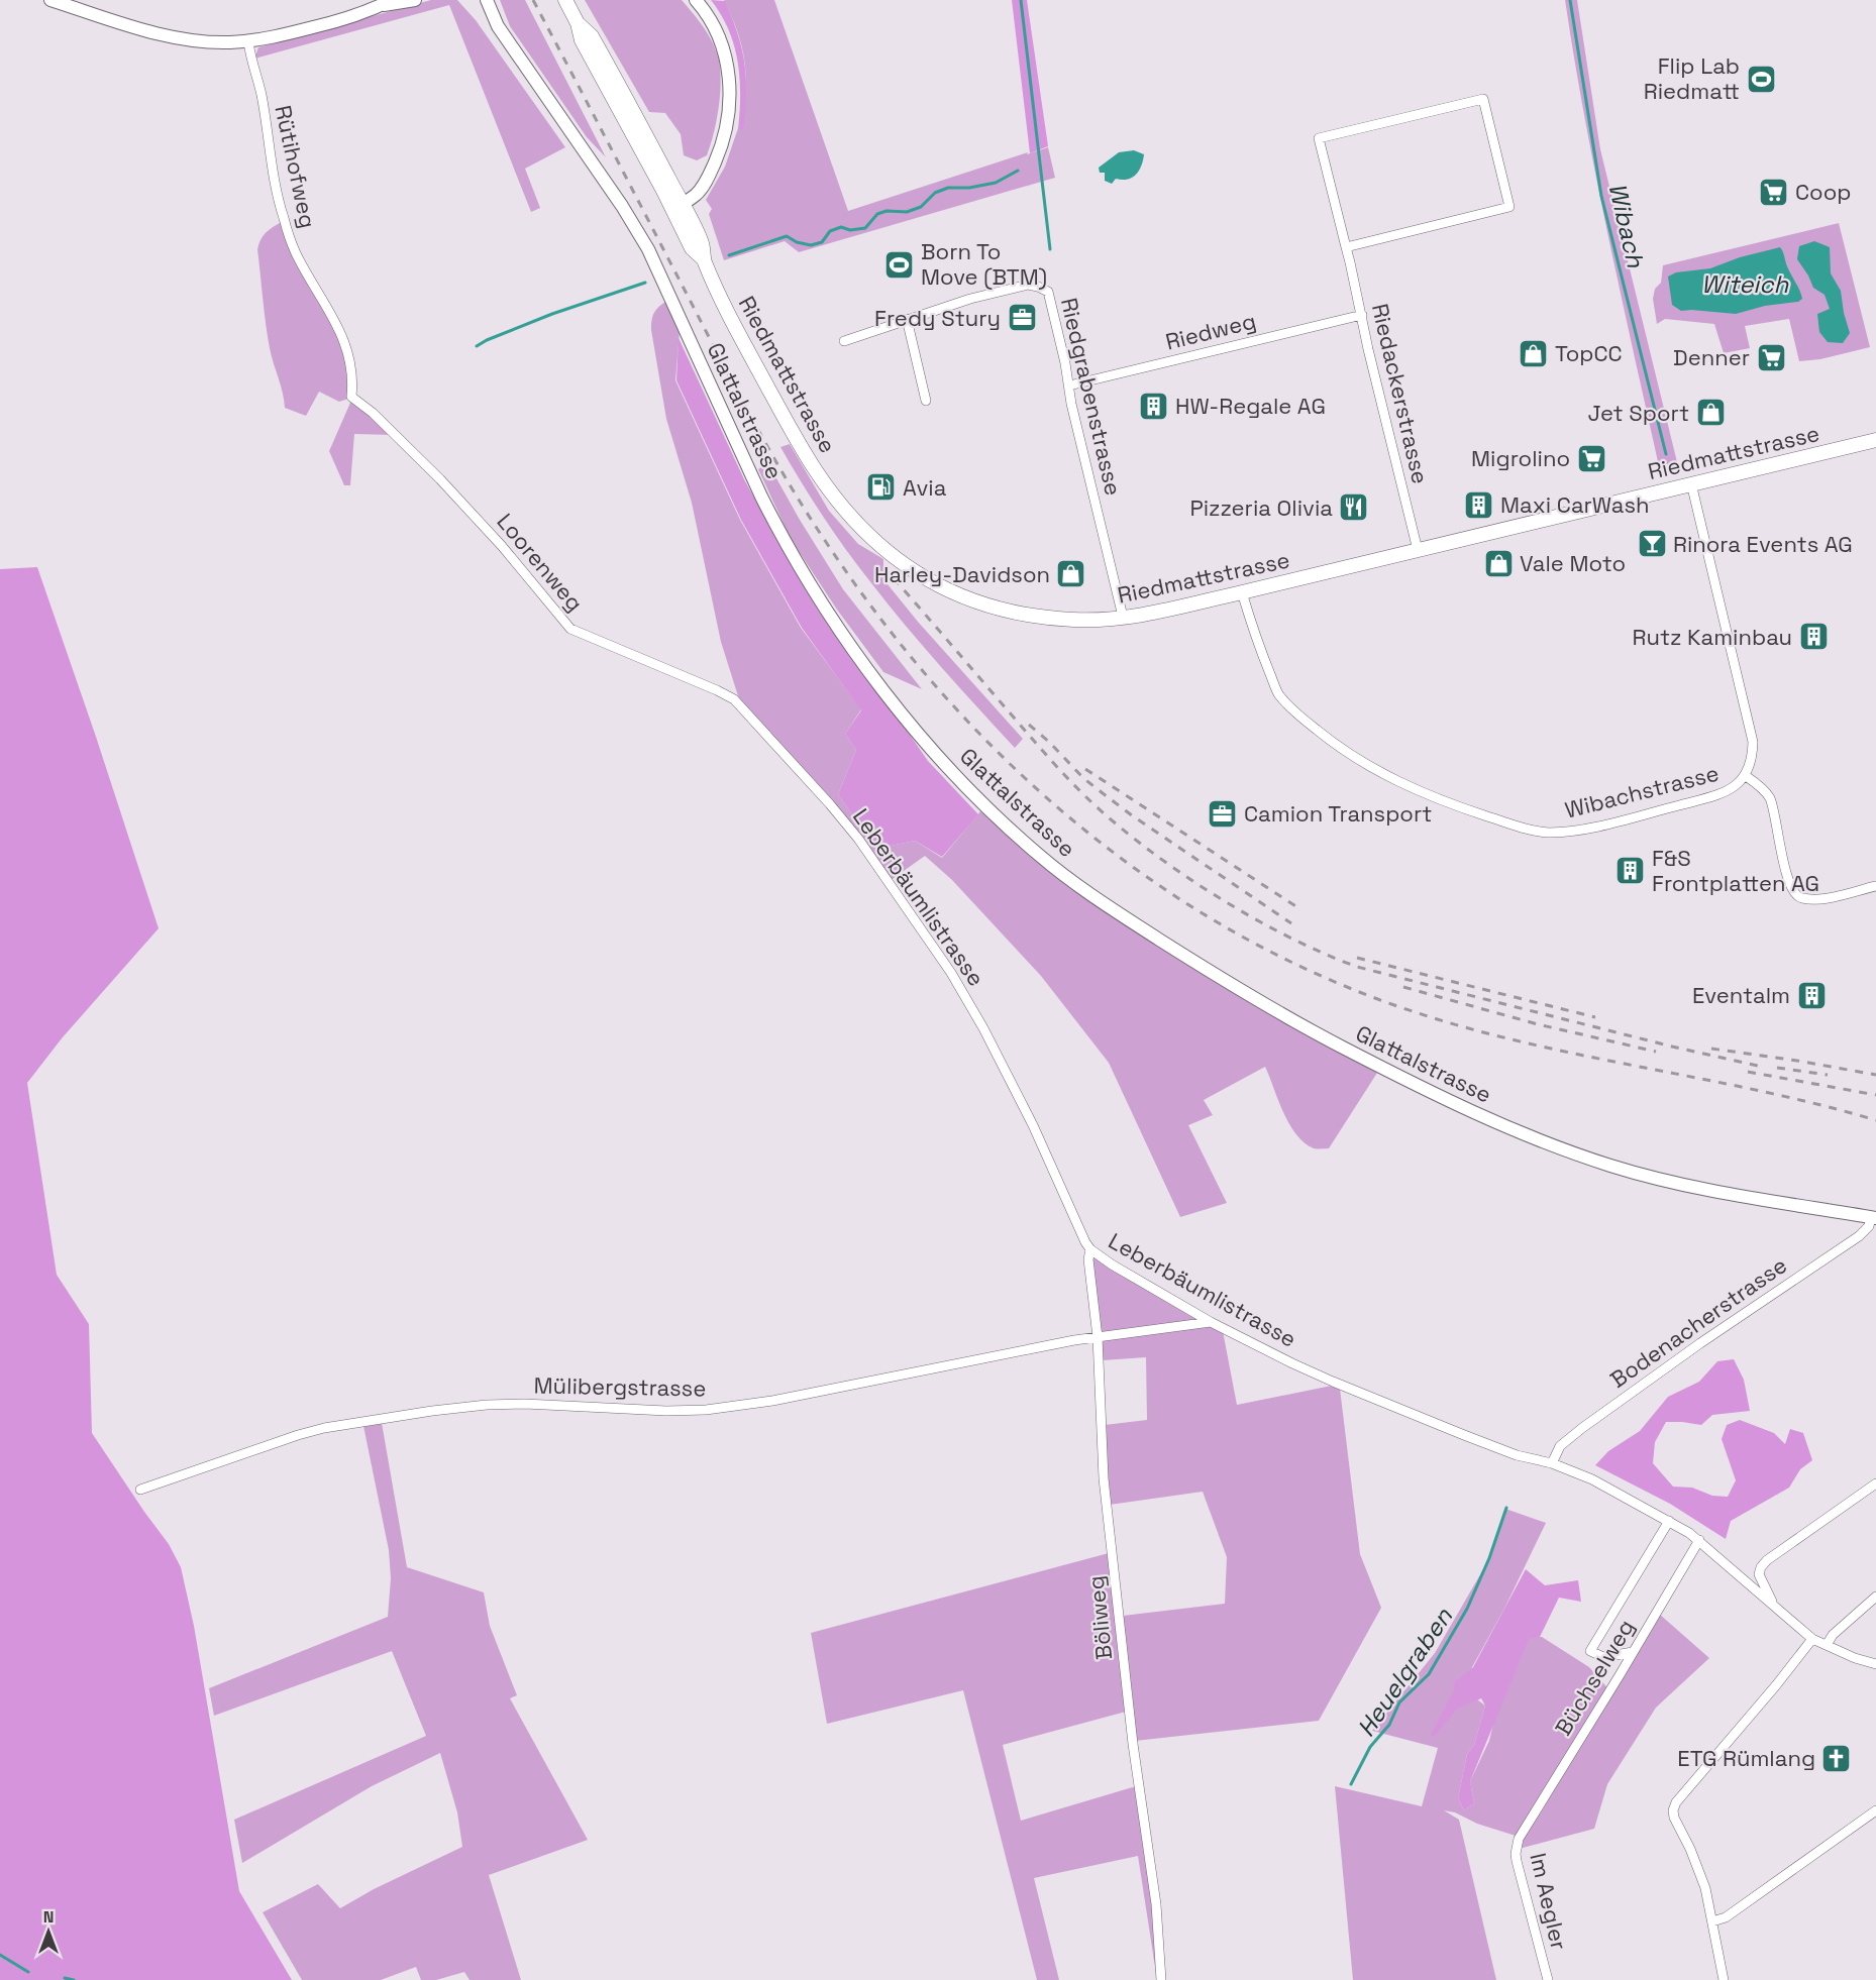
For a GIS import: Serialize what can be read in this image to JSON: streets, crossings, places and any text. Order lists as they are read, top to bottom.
{
  "streets": {
    "main road": ["Riedmattstrasse"],
    "street": [
      "Rütihofweg",
      "Riedweg",
      "Riedackerstrasse",
      "Riedgrabenstrasse",
      "Glattalstrasse",
      "Loorenweg",
      "Wibachstrasse",
      "Leberbäumlistrasse",
      "Bodenacherstrasse",
      "Mülibergstrasse",
      "Böliweg",
      "Büchselweg",
      "Im Aegler"
    ]
  },
  "crossings": [
    ["Rütihofweg", "Loorenweg"],
    ["Riedweg", "Riedackerstrasse"],
    ["Riedweg", "Riedgrabenstrasse"],
    ["Riedmattstrasse", "Riedackerstrasse"],
    ["Riedmattstrasse", "Riedgrabenstrasse"],
    ["Riedmattstrasse", "Wibachstrasse"],
    ["Glattalstrasse", "Bodenacherstrasse"],
    ["Loorenweg", "Leberbäumlistrasse"],
    ["Leberbäumlistrasse", "Bodenacherstrasse"],
    ["Leberbäumlistrasse", "Mülibergstrasse"],
    ["Leberbäumlistrasse", "Böliweg"],
    ["Leberbäumlistrasse", "Büchselweg"],
    ["Mülibergstrasse", "Böliweg"],
    ["Büchselweg", "Im Aegler"]
  ],
  "water": ["Wibach", "Witeich", "Heuelgraben"],
  "places": {
    "sports": ["Flip Lab Riedmatt", "Born To Move (BTM)"],
    "supermarket": ["Coop", "Denner", "Migrolino"],
    "office": ["Fredy Stury", "Camion Transport"],
    "shop": [
      "TopCC",
      "Jet Sport",
      "Vale Moto",
      "Harley-Davidson"
    ],
    "building": [
      "HW-Regale AG",
      "Maxi CarWash",
      "Rutz Kaminbau",
      "F&S Frontplatten AG",
      "Eventalm"
    ],
    "fuel station": ["Avia"],
    "restaurant": ["Pizzeria Olivia"],
    "bar": ["Rinora Events AG"],
    "church": ["ETG Rümlang"]
  },
  "north": "top"
}
